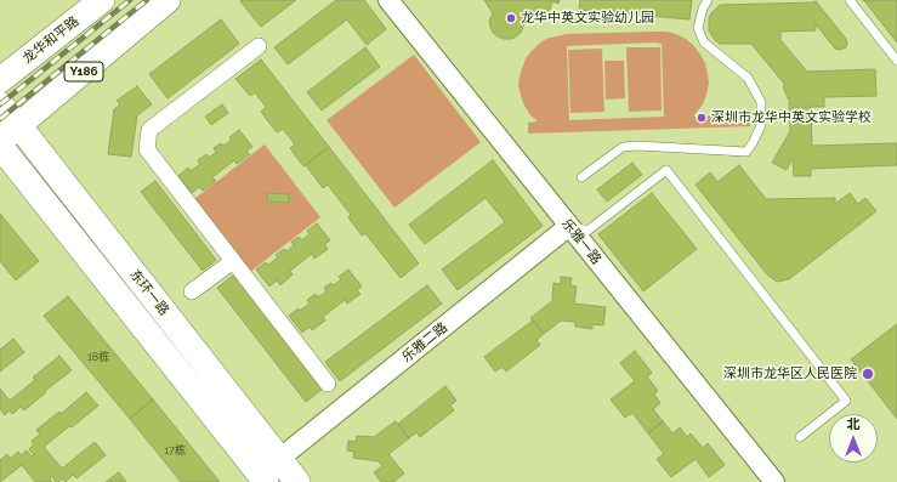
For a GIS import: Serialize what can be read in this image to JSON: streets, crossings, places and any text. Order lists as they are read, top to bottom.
{
  "streets": {
    "main road": ["龙华和平路", "Y186", "东环一路"],
    "street": ["乐雅一路", "乐雅二路"]
  },
  "crossings": [
    ["Y186", "东环一路"],
    ["乐雅一路", "乐雅二路"],
    ["东环一路", "乐雅二路"]
  ],
  "places": ["龙华中英文实验幼儿园", "深圳市龙华中英文实验学校", "深圳市龙华区人民医院"],
  "house_numbers": ["18栋", "17栋"],
  "north": "top"
}
